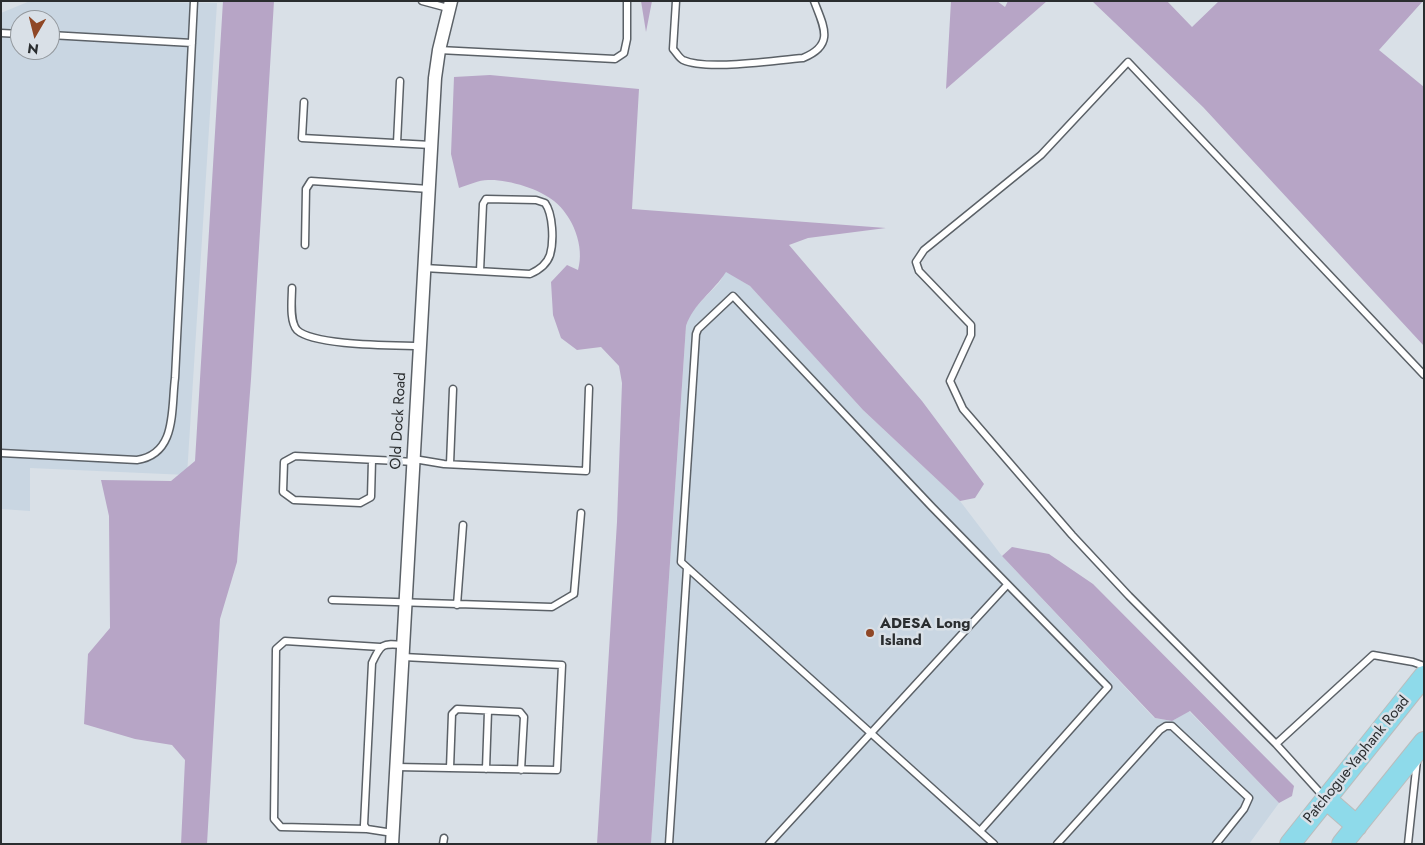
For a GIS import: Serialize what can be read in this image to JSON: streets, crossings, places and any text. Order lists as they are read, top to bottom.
{
  "streets": {
    "main road": ["Patchogue-Yaphank Road"],
    "street": ["Old Dock Road"]
  },
  "places": ["ADESA Long Island"],
  "north": "bottom"
}
